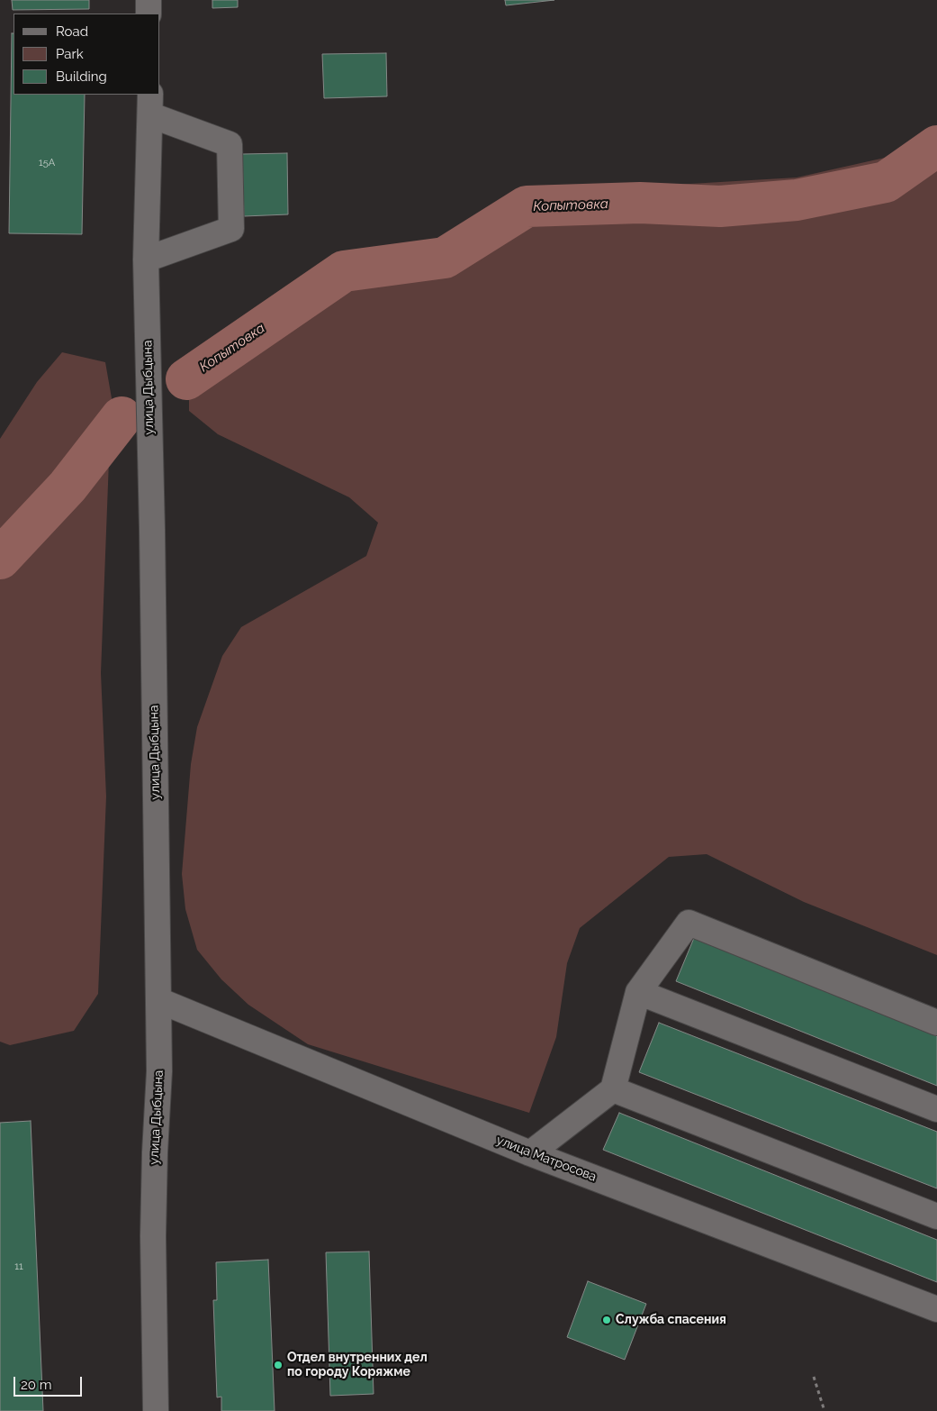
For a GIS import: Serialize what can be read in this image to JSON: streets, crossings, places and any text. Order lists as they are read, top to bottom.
{
  "streets": {
    "street": ["улица Дыбцына", "улица Матросова"]
  },
  "crossings": [
    ["улица Дыбцына", "улица Матросова"]
  ],
  "water": ["Копытовка"],
  "places": ["Служба спасения", "Отдел внутренних дел по городу Коряжме"],
  "house_numbers": ["15А", "11"],
  "legend": ["Road", "Park", "Building"],
  "scale_bar": "20 m"
}
